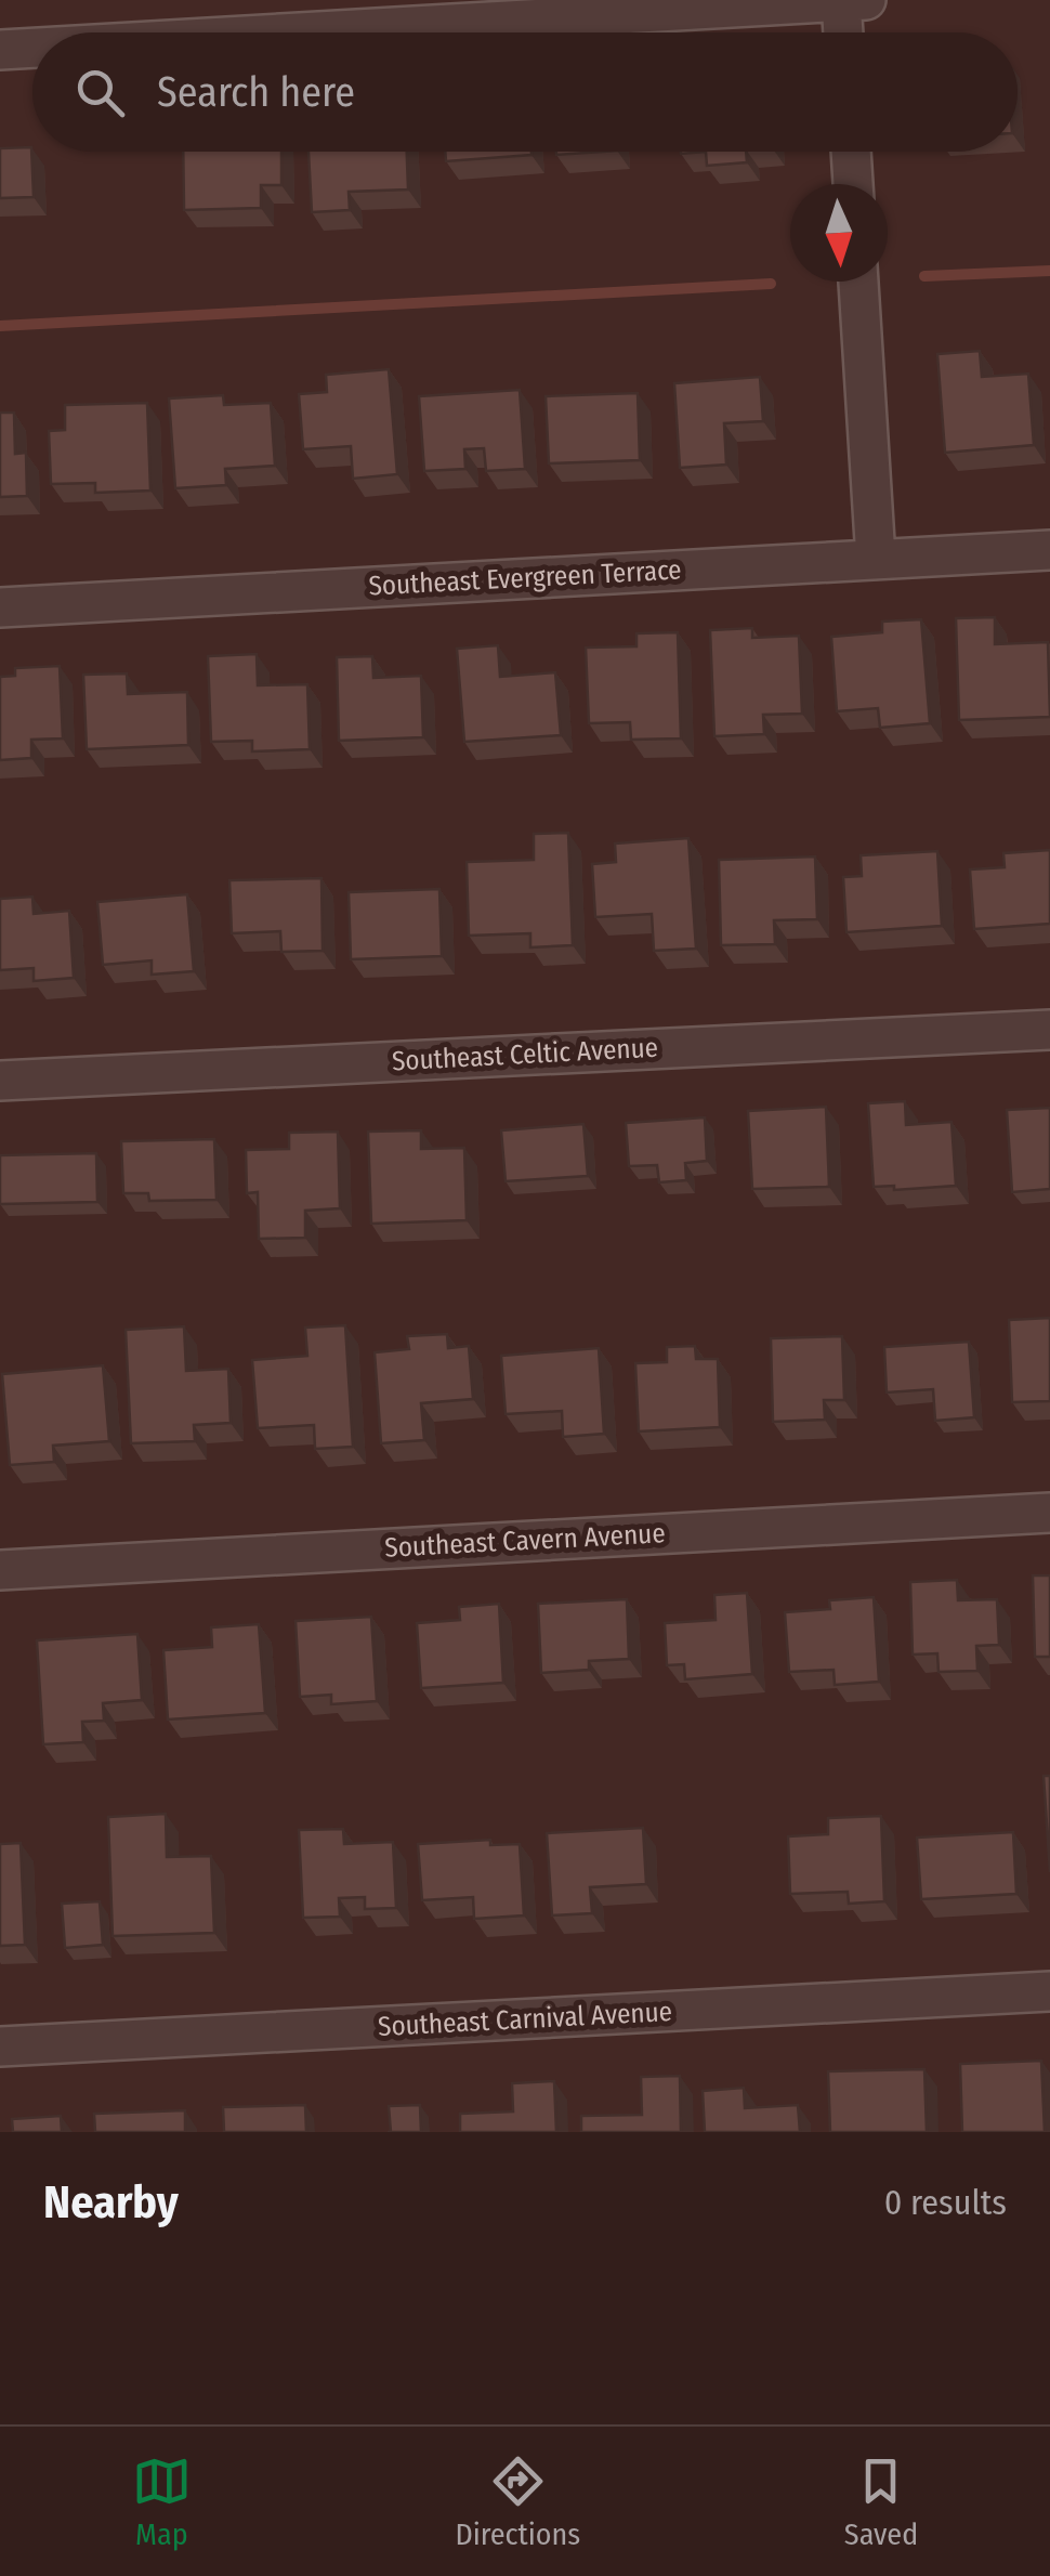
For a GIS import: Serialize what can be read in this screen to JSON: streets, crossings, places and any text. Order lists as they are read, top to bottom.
{
  "streets": {
    "street": [
      "Southeast Evergreen Terrace",
      "Southeast Celtic Avenue",
      "Southeast Cavern Avenue",
      "Southeast Carnival Avenue"
    ]
  },
  "north": "bottom",
  "page": {
    "search": "Search here",
    "heading": ["Nearby", "0 results"],
    "nav": ["Map", "Directions", "Saved"]
  }
}
